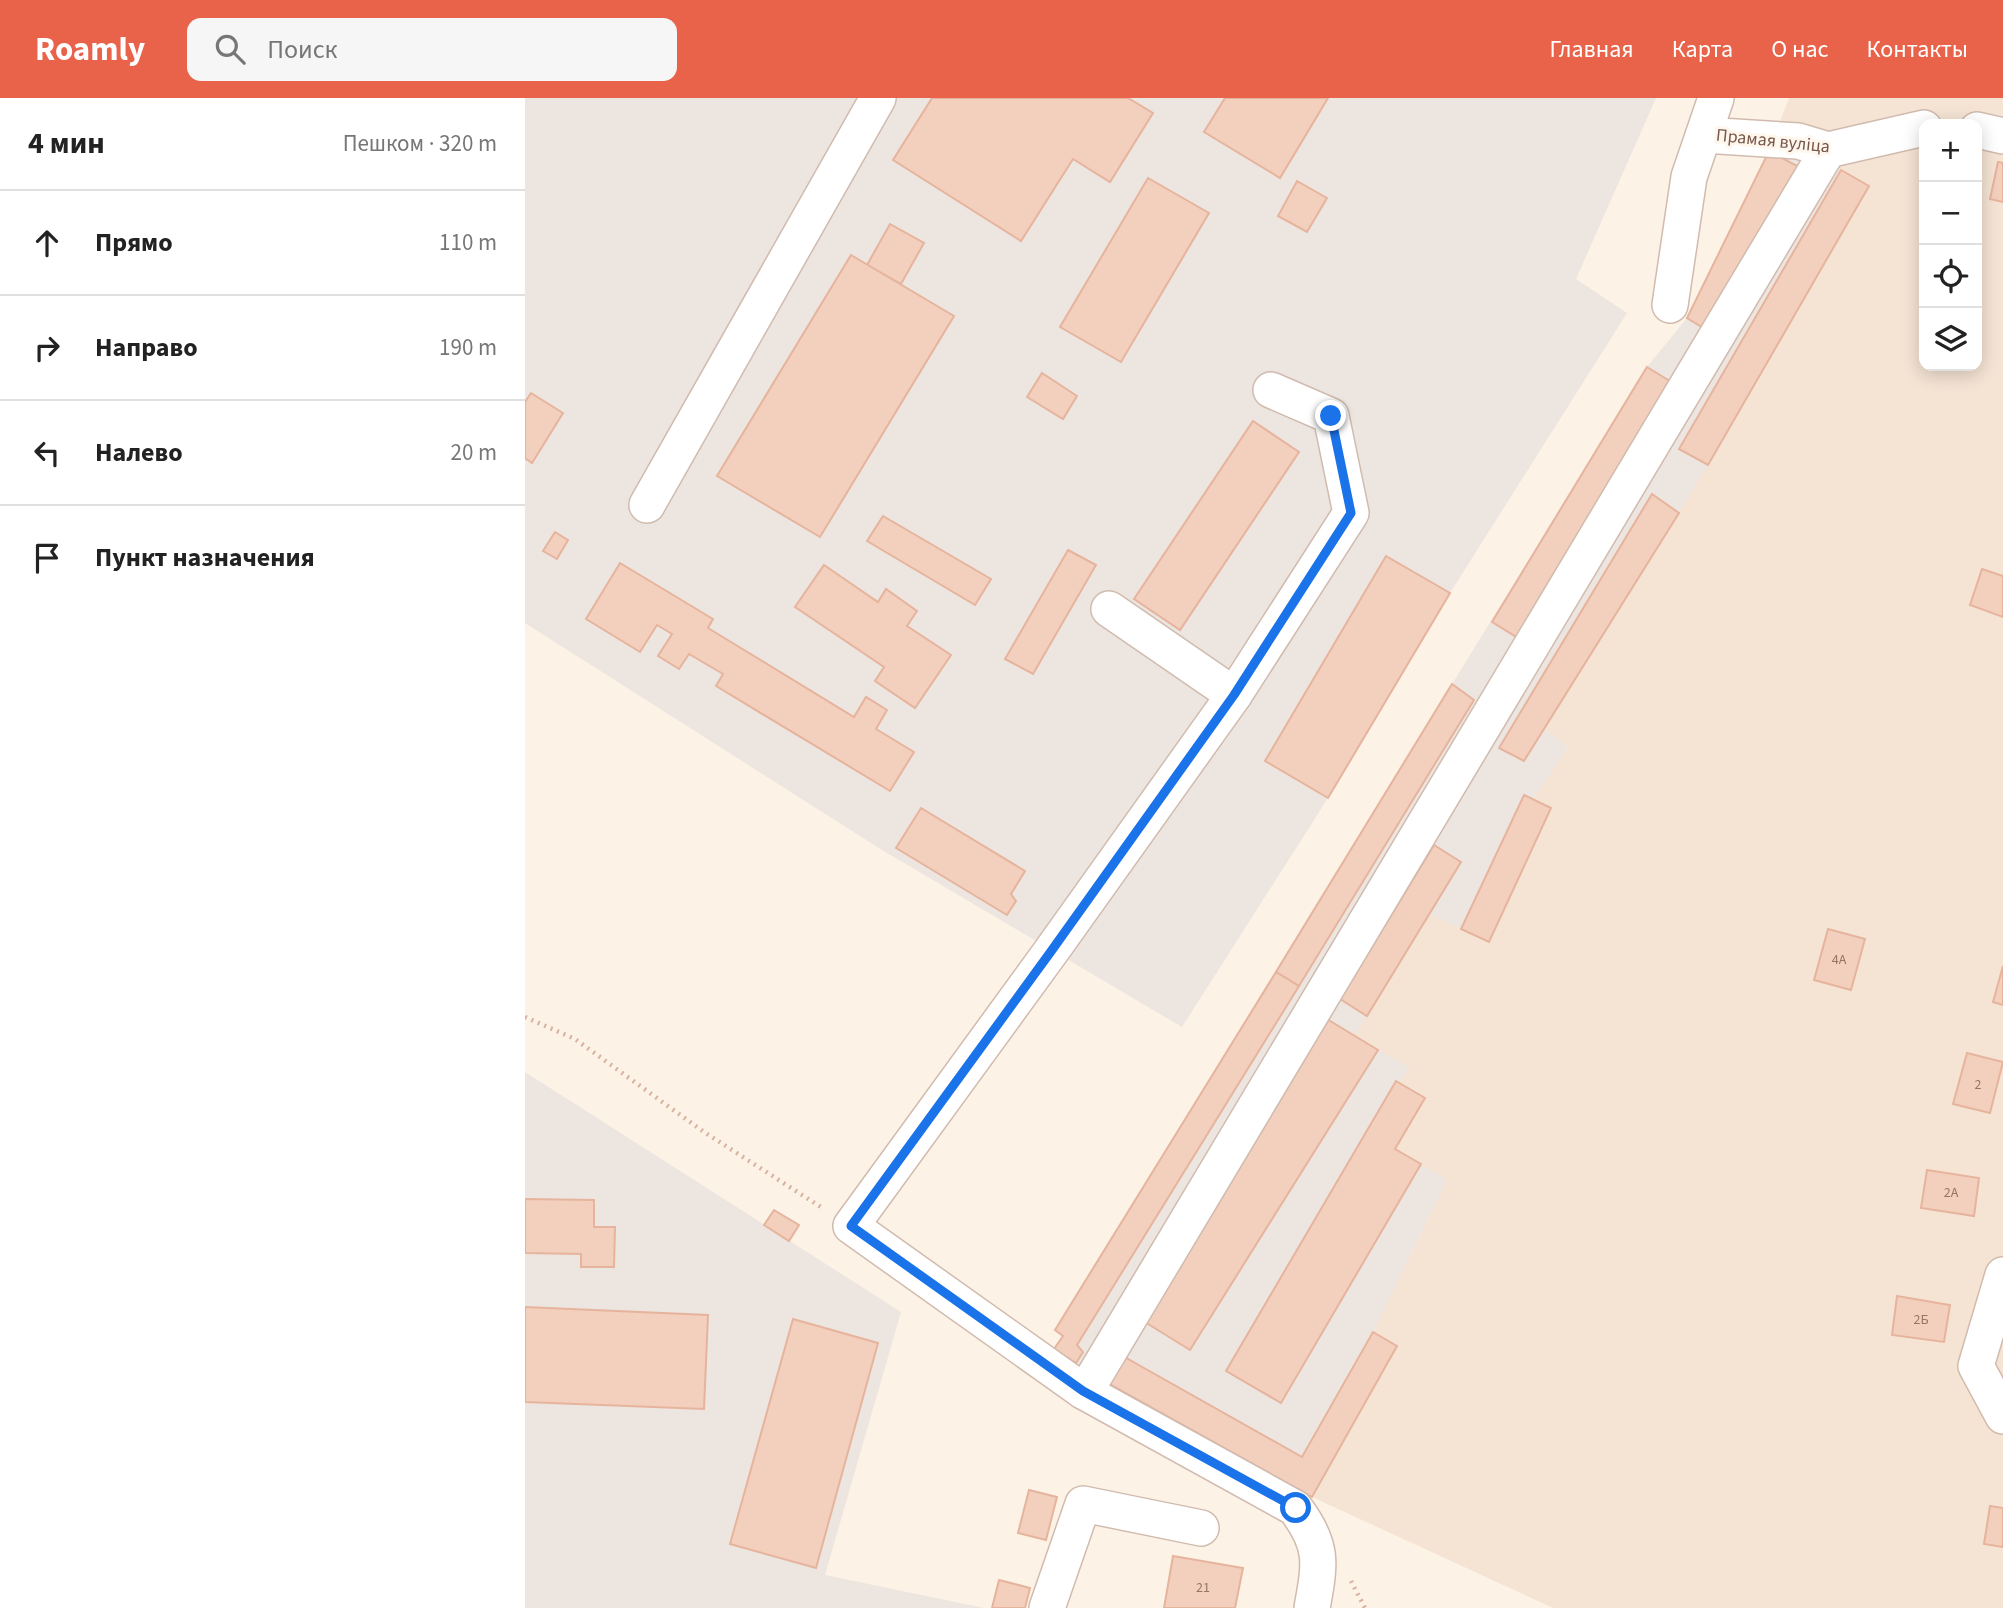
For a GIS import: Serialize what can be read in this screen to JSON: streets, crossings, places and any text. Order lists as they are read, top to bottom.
{
  "streets": {
    "street": ["Прамая вуліца"]
  },
  "house_numbers": [
    "4А",
    "2",
    "2А",
    "2Б",
    "21"
  ],
  "page": {
    "header": "Roamly",
    "search": "Поиск",
    "nav": [
      "Главная",
      "Карта",
      "О нас",
      "Контакты"
    ],
    "heading": ["4 мин", "Пешком · 320 m"],
    "map_buttons": ["+", "−"],
    "list": [
      ["Прямо", "110 m"],
      ["Направо", "190 m"],
      ["Налево", "20 m"],
      "Пункт назначения"
    ]
  }
}
